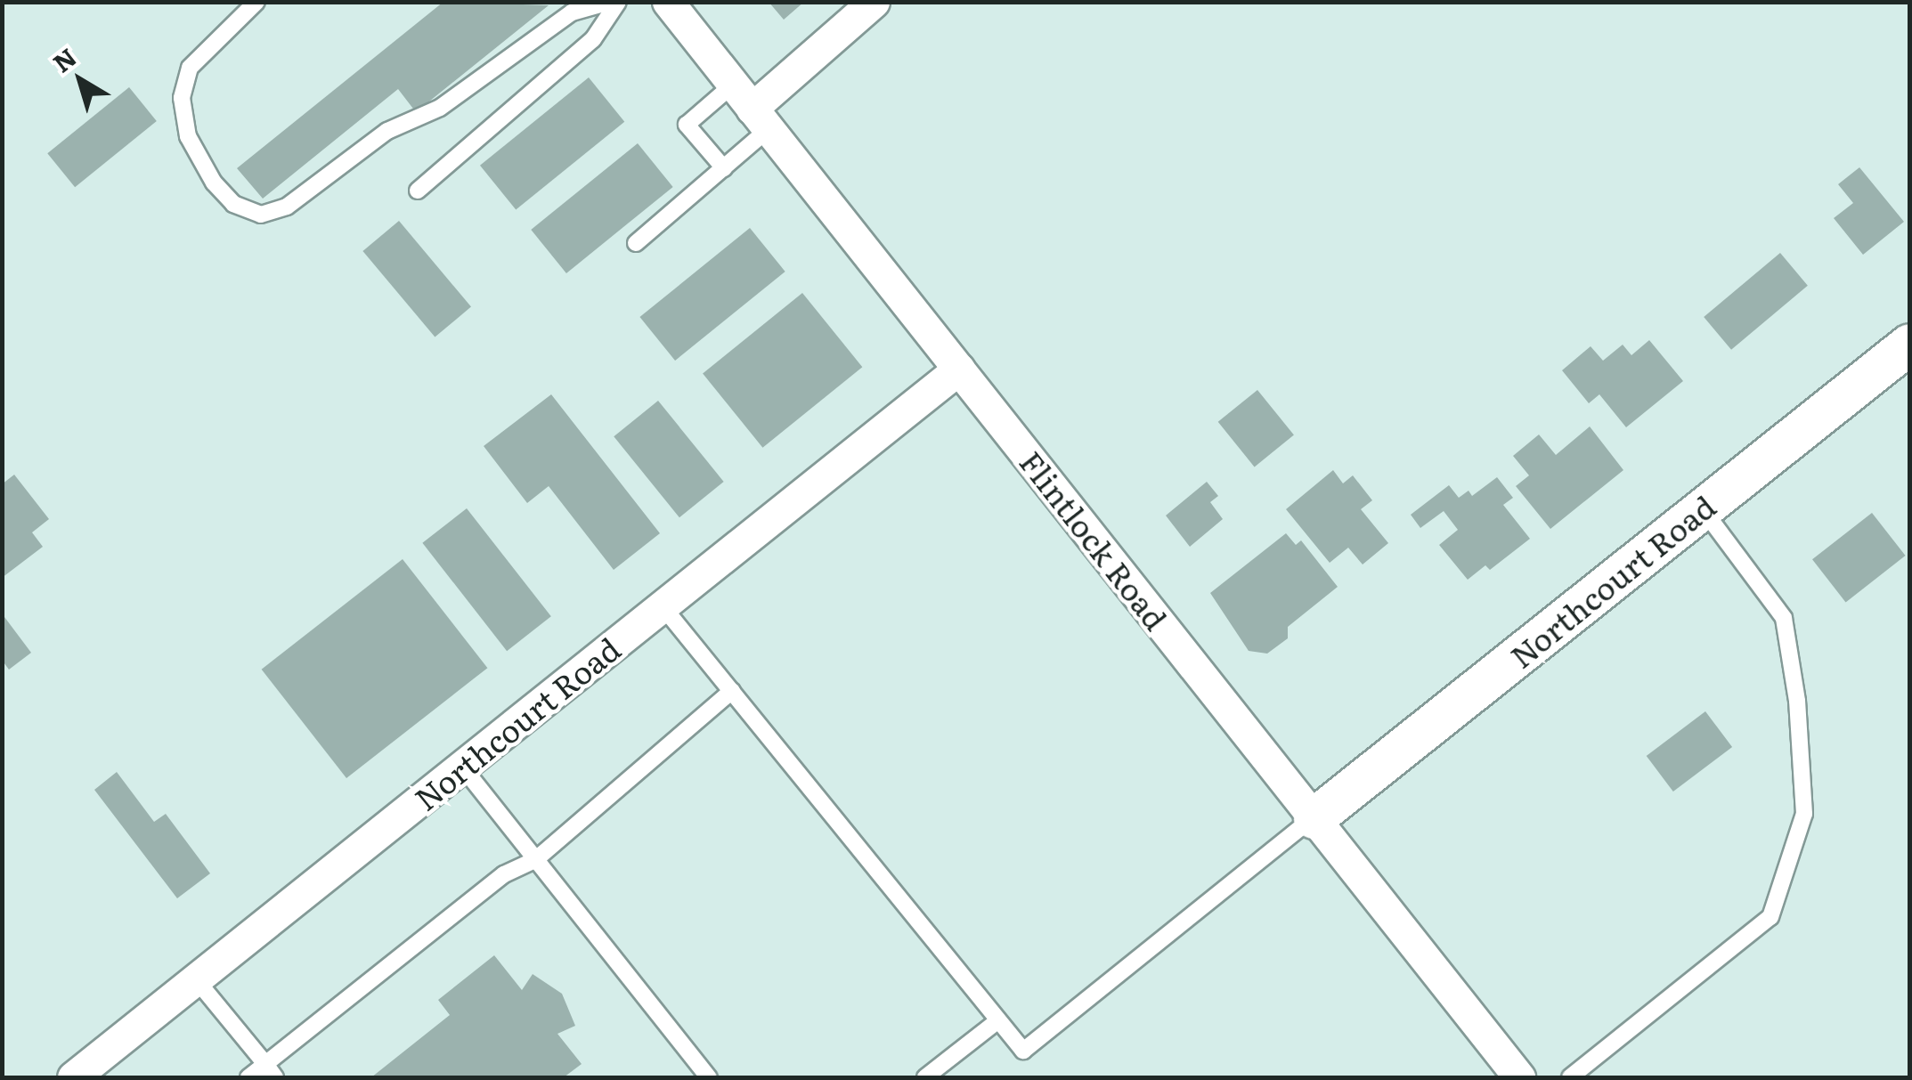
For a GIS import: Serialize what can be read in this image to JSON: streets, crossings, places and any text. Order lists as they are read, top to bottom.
{
  "streets": {
    "street": ["Flintlock Road", "Northcourt Road"]
  },
  "crossings": [
    ["Flintlock Road", "Northcourt Road"]
  ],
  "north": "top left"
}
